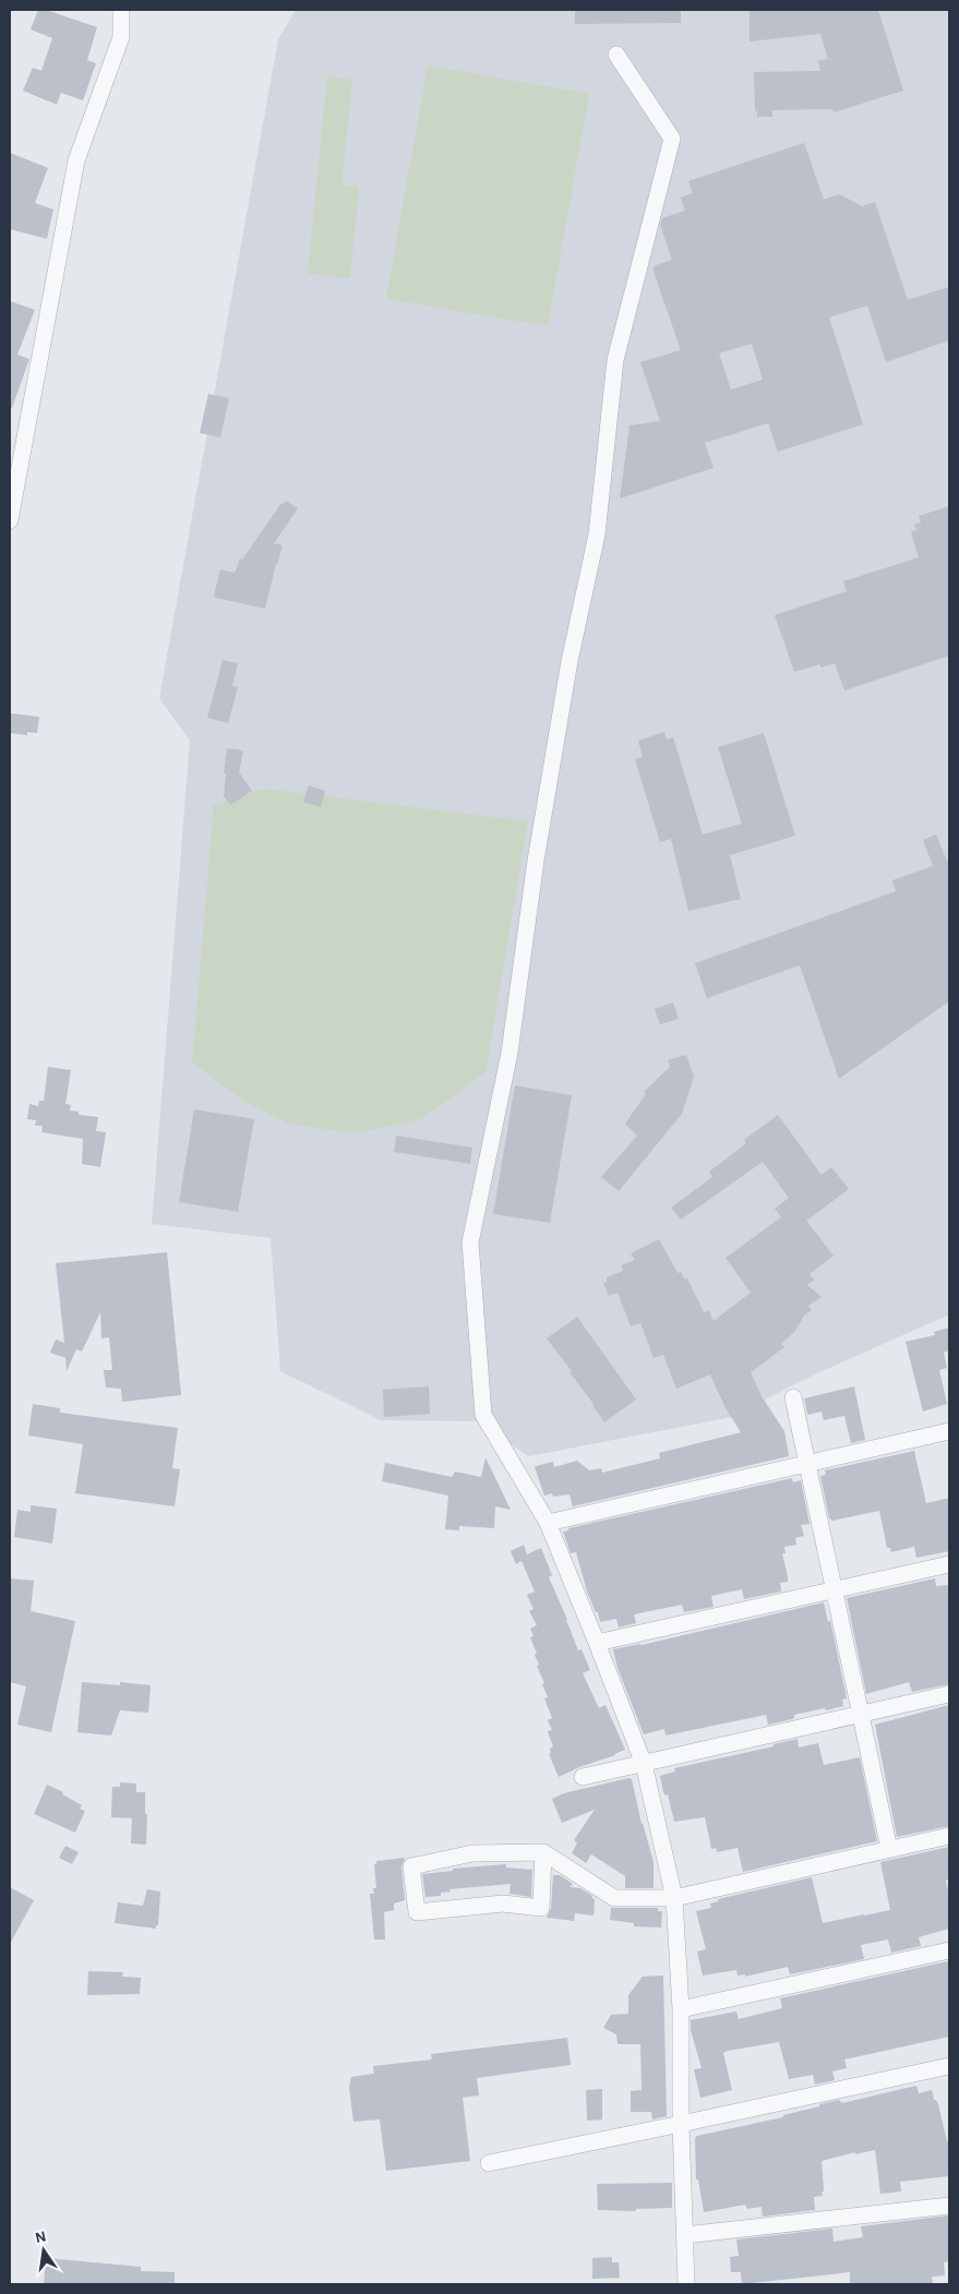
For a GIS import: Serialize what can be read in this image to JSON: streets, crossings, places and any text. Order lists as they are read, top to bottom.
{
  "north": "top"
}
